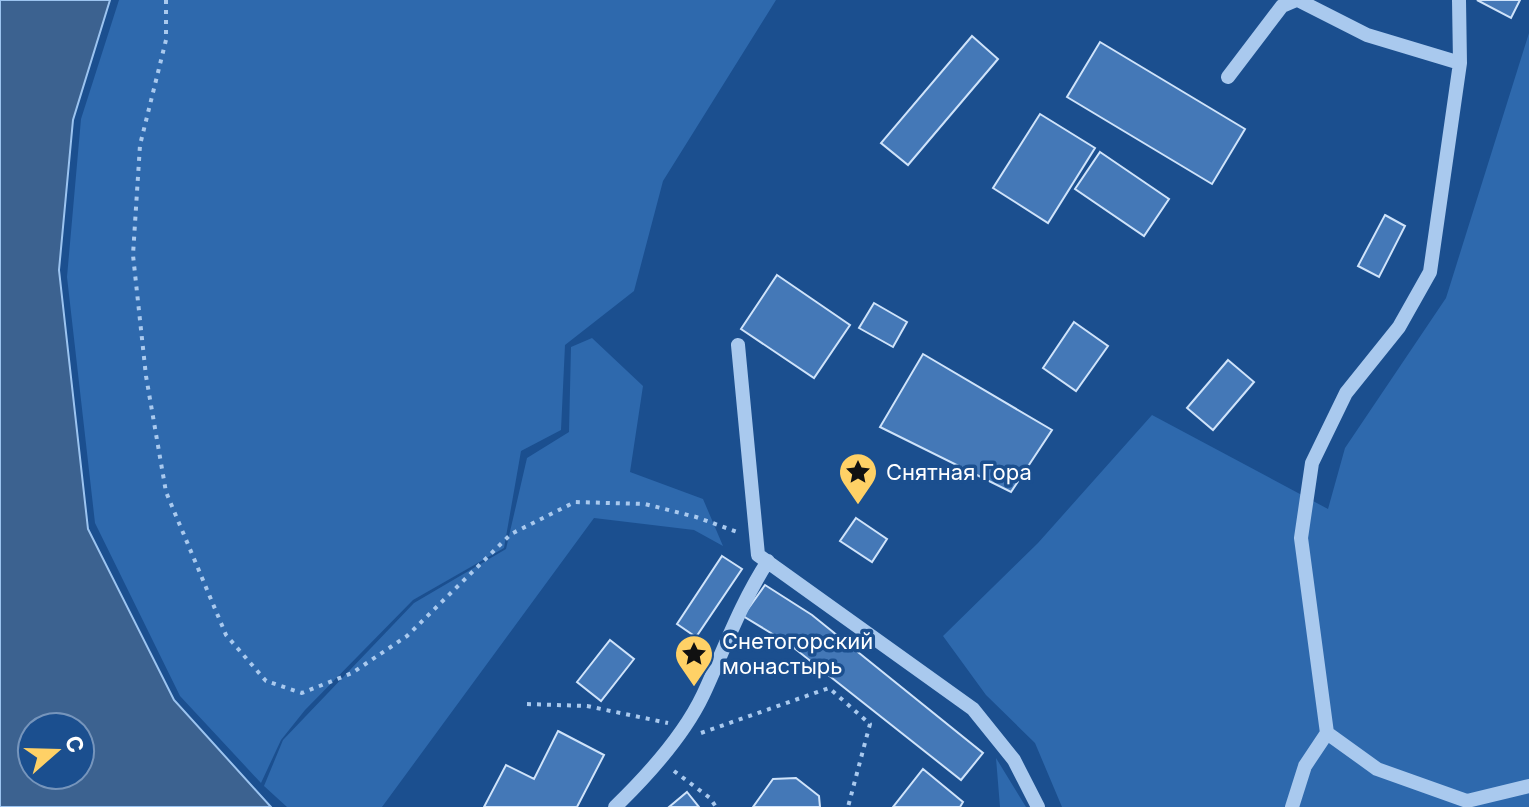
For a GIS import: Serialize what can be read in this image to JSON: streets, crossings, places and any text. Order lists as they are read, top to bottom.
{
  "places": {
    "place": ["Снятная Гора", "Снетогорский монастырь"]
  },
  "north": "right"
}
